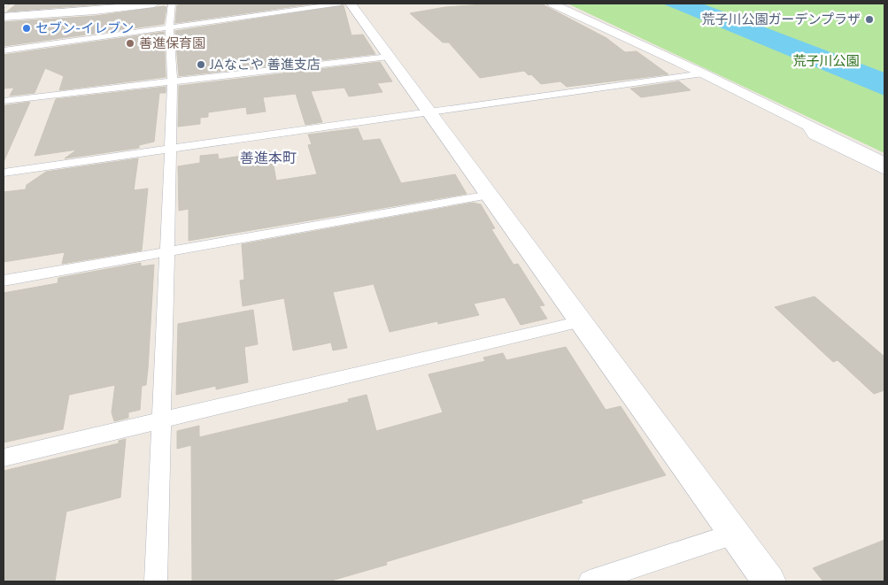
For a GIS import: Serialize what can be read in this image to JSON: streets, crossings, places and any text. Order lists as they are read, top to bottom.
{
  "districts": ["善進本町"],
  "parks": ["荒子川公園"],
  "places": [
    "荒子川公園ガーデンプラザ",
    "セブン-イレブン",
    "善進保育園",
    "JAなごや 善進支店"
  ]
}
